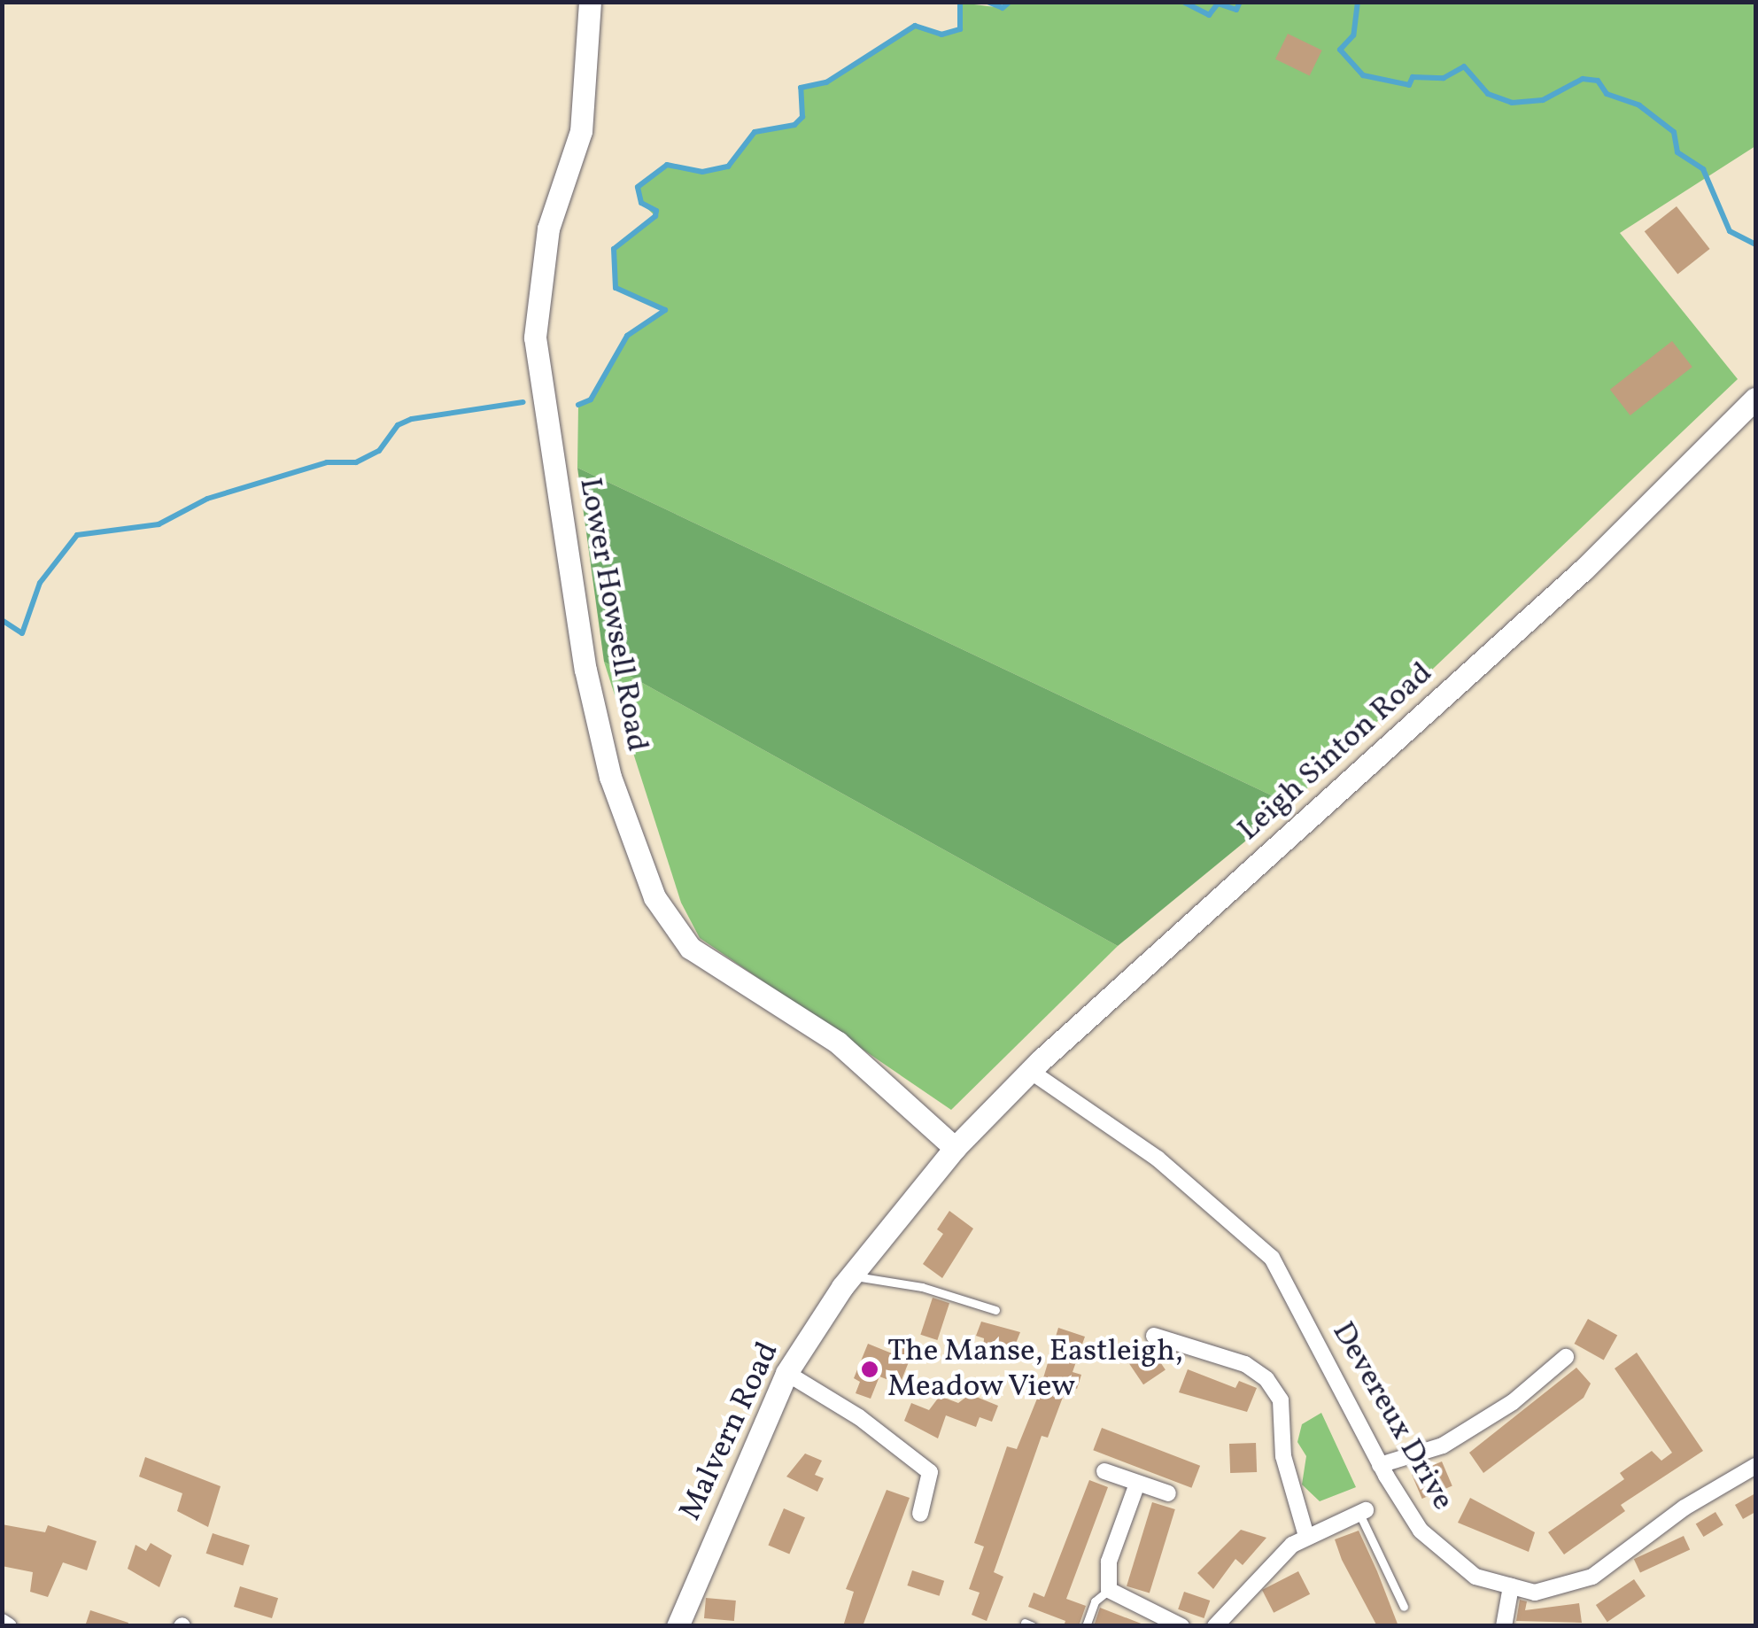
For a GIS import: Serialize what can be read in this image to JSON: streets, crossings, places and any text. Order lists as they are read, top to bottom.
{
  "streets": {
    "main road": ["Lower Howsell Road", "Leigh Sinton Road", "Malvern Road"],
    "street": ["Devereux Drive"]
  },
  "crossings": [
    ["Lower Howsell Road", "Leigh Sinton Road"],
    ["Lower Howsell Road", "Malvern Road"],
    ["Leigh Sinton Road", "Devereux Drive"],
    ["Leigh Sinton Road", "Malvern Road"]
  ],
  "places": ["The Manse, Eastleigh, Meadow View"]
}
